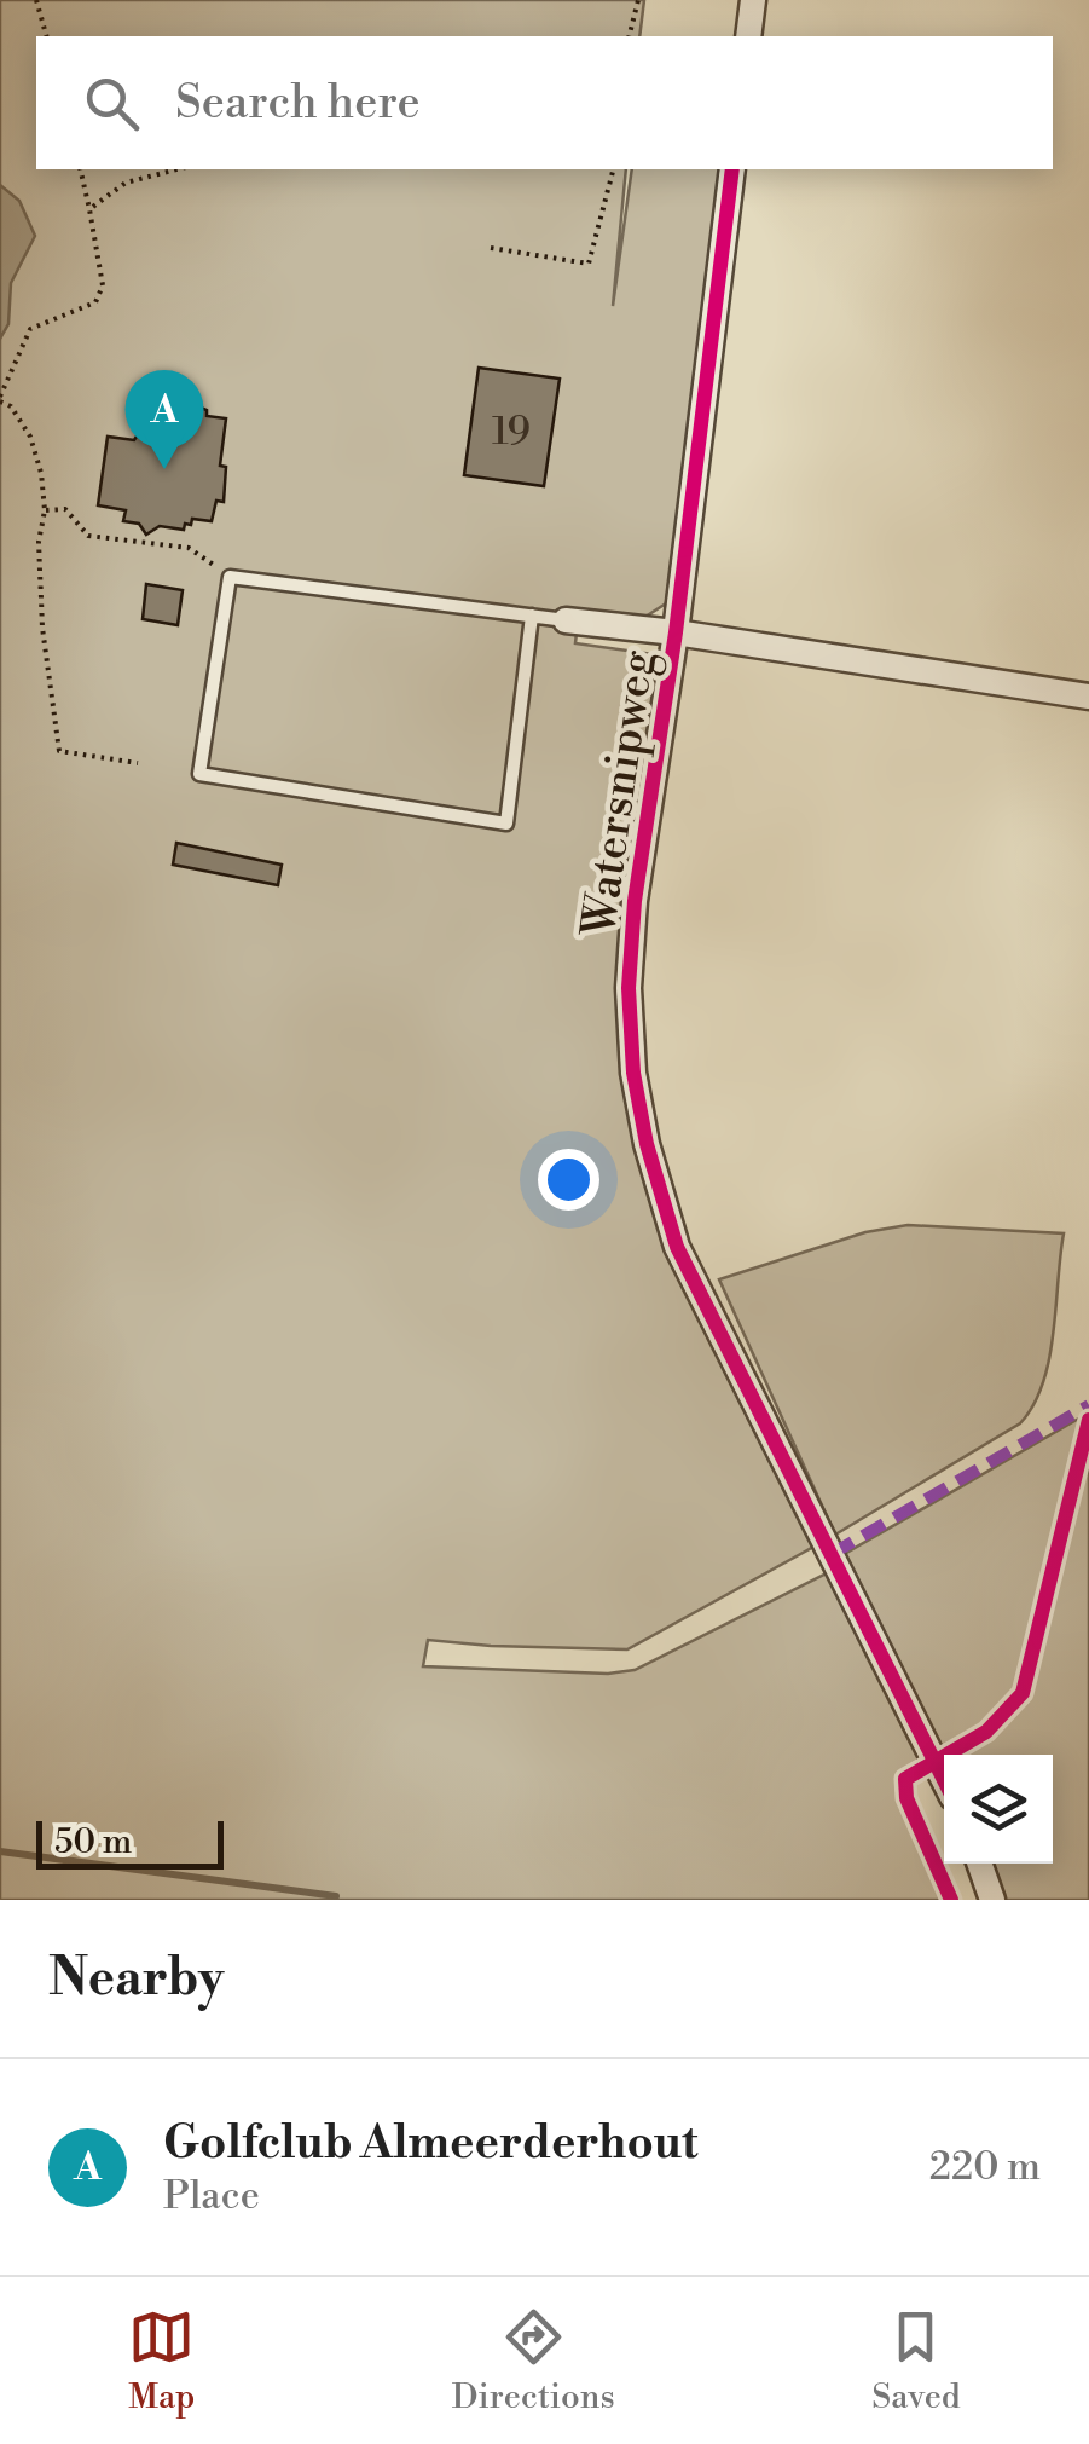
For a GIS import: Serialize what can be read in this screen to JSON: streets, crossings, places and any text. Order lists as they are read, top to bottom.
{
  "streets": {
    "street": ["Watersnipweg"]
  },
  "house_numbers": ["19"],
  "scale_bar": "50 m",
  "page": {
    "search": "Search here",
    "pins": "A",
    "scale": "50 m",
    "heading": "Nearby",
    "list": [
      {
        "mark": "A",
        "name": "Golfclub Almeerderhout",
        "note": "Place",
        "value": "220 m"
      }
    ],
    "nav": ["Map", "Directions", "Saved"]
  }
}
